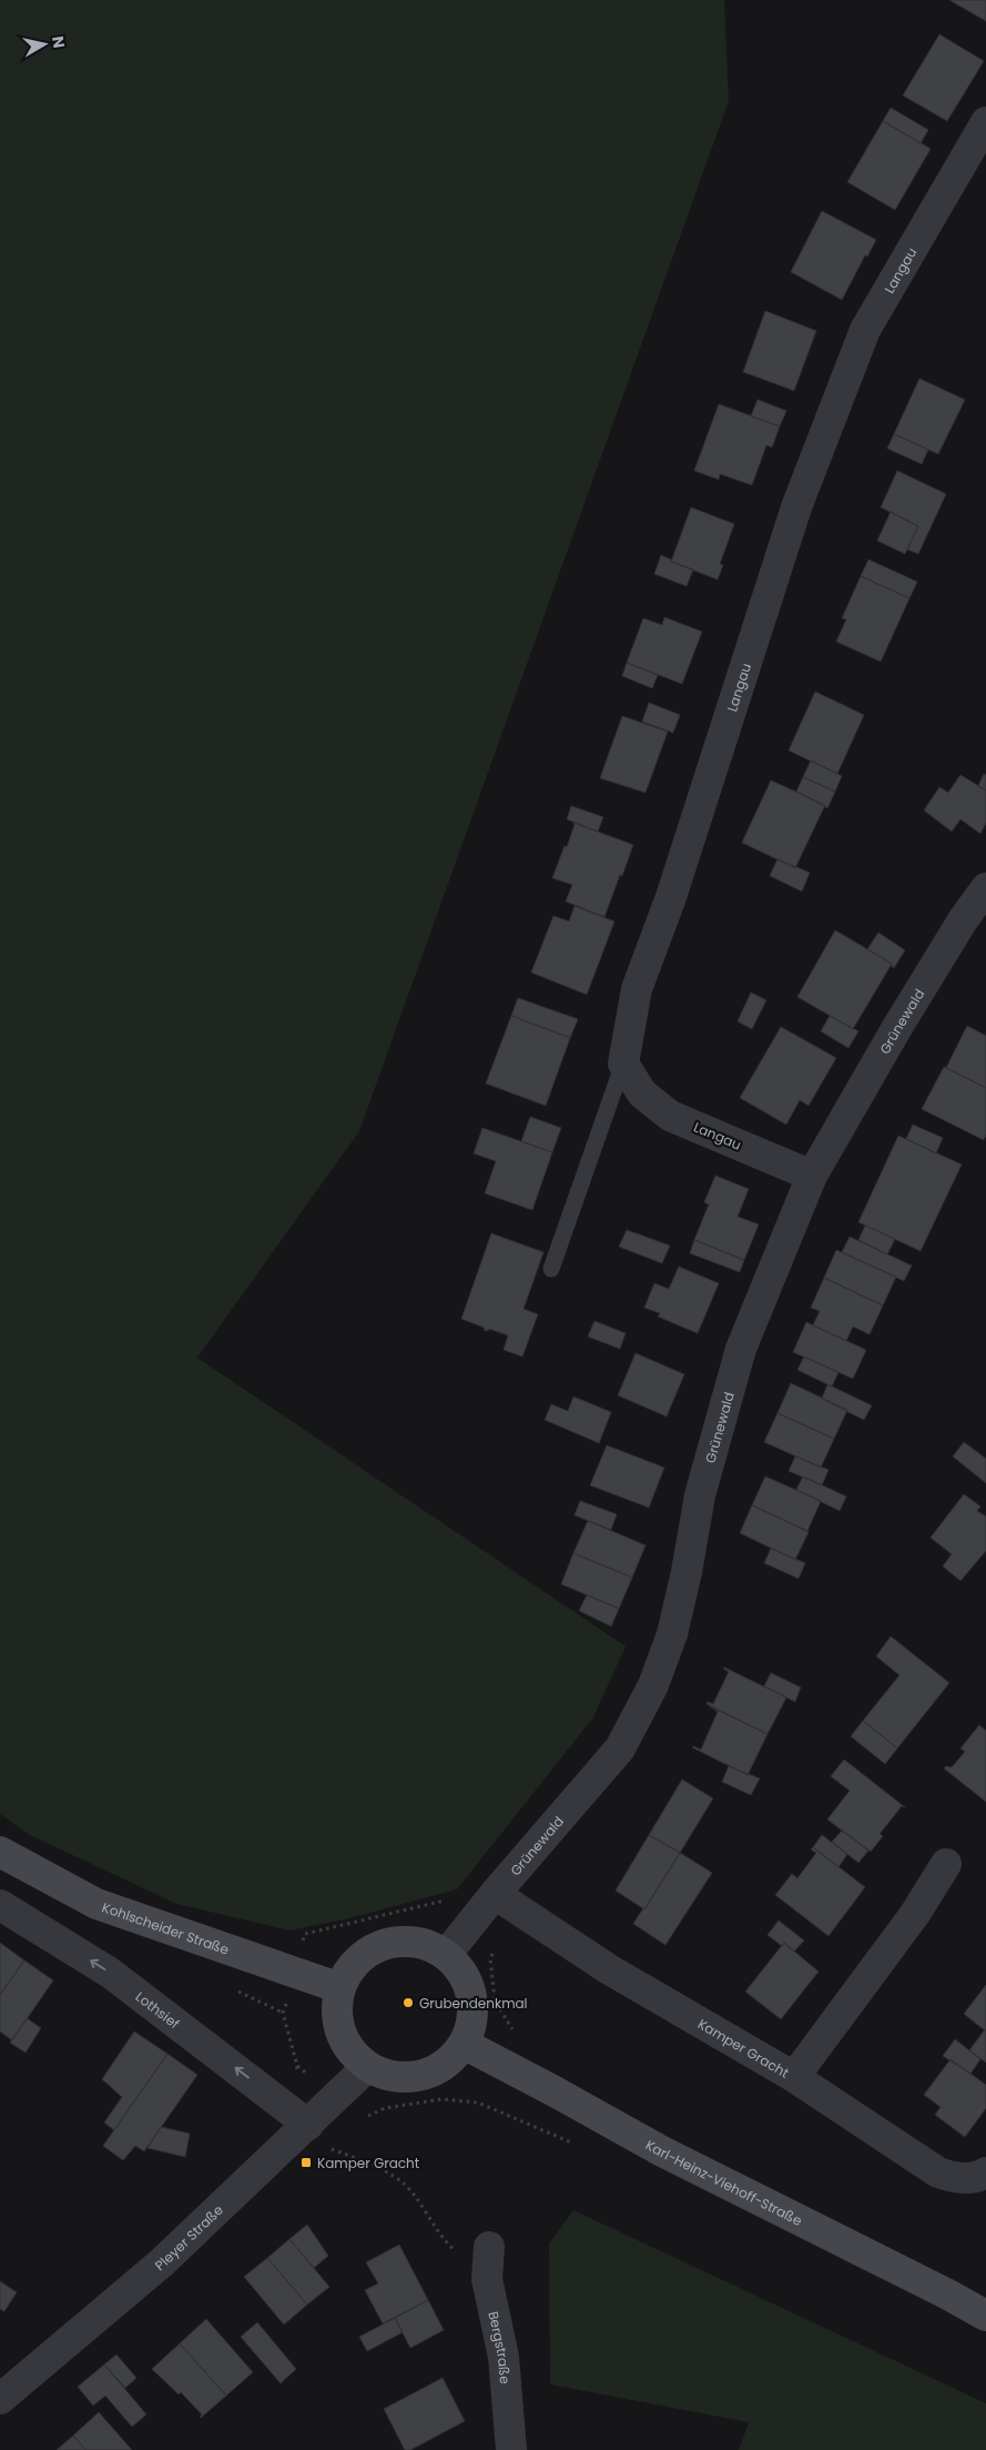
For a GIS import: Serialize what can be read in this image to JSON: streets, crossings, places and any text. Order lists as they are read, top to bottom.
{
  "streets": {
    "street": [
      "Langau",
      "Grünewald",
      "Kohlscheider Straße",
      "Lothsief",
      "Kamper Gracht",
      "Karl-Heinz-Viehoff-Straße",
      "Pleyer Straße",
      "Bergstraße"
    ]
  },
  "crossings": [
    ["Langau", "Grünewald"],
    ["Grünewald", "Kohlscheider Straße"],
    ["Grünewald", "Kamper Gracht"],
    ["Grünewald", "Karl-Heinz-Viehoff-Straße"],
    ["Grünewald", "Pleyer Straße"],
    ["Kohlscheider Straße", "Karl-Heinz-Viehoff-Straße"],
    ["Kohlscheider Straße", "Pleyer Straße"],
    ["Lothsief", "Pleyer Straße"],
    ["Karl-Heinz-Viehoff-Straße", "Pleyer Straße"]
  ],
  "one_way": ["Lothsief"],
  "places": {
    "other": ["Grubendenkmal"],
    "transit": ["Kamper Gracht"]
  },
  "north": "right"
}
